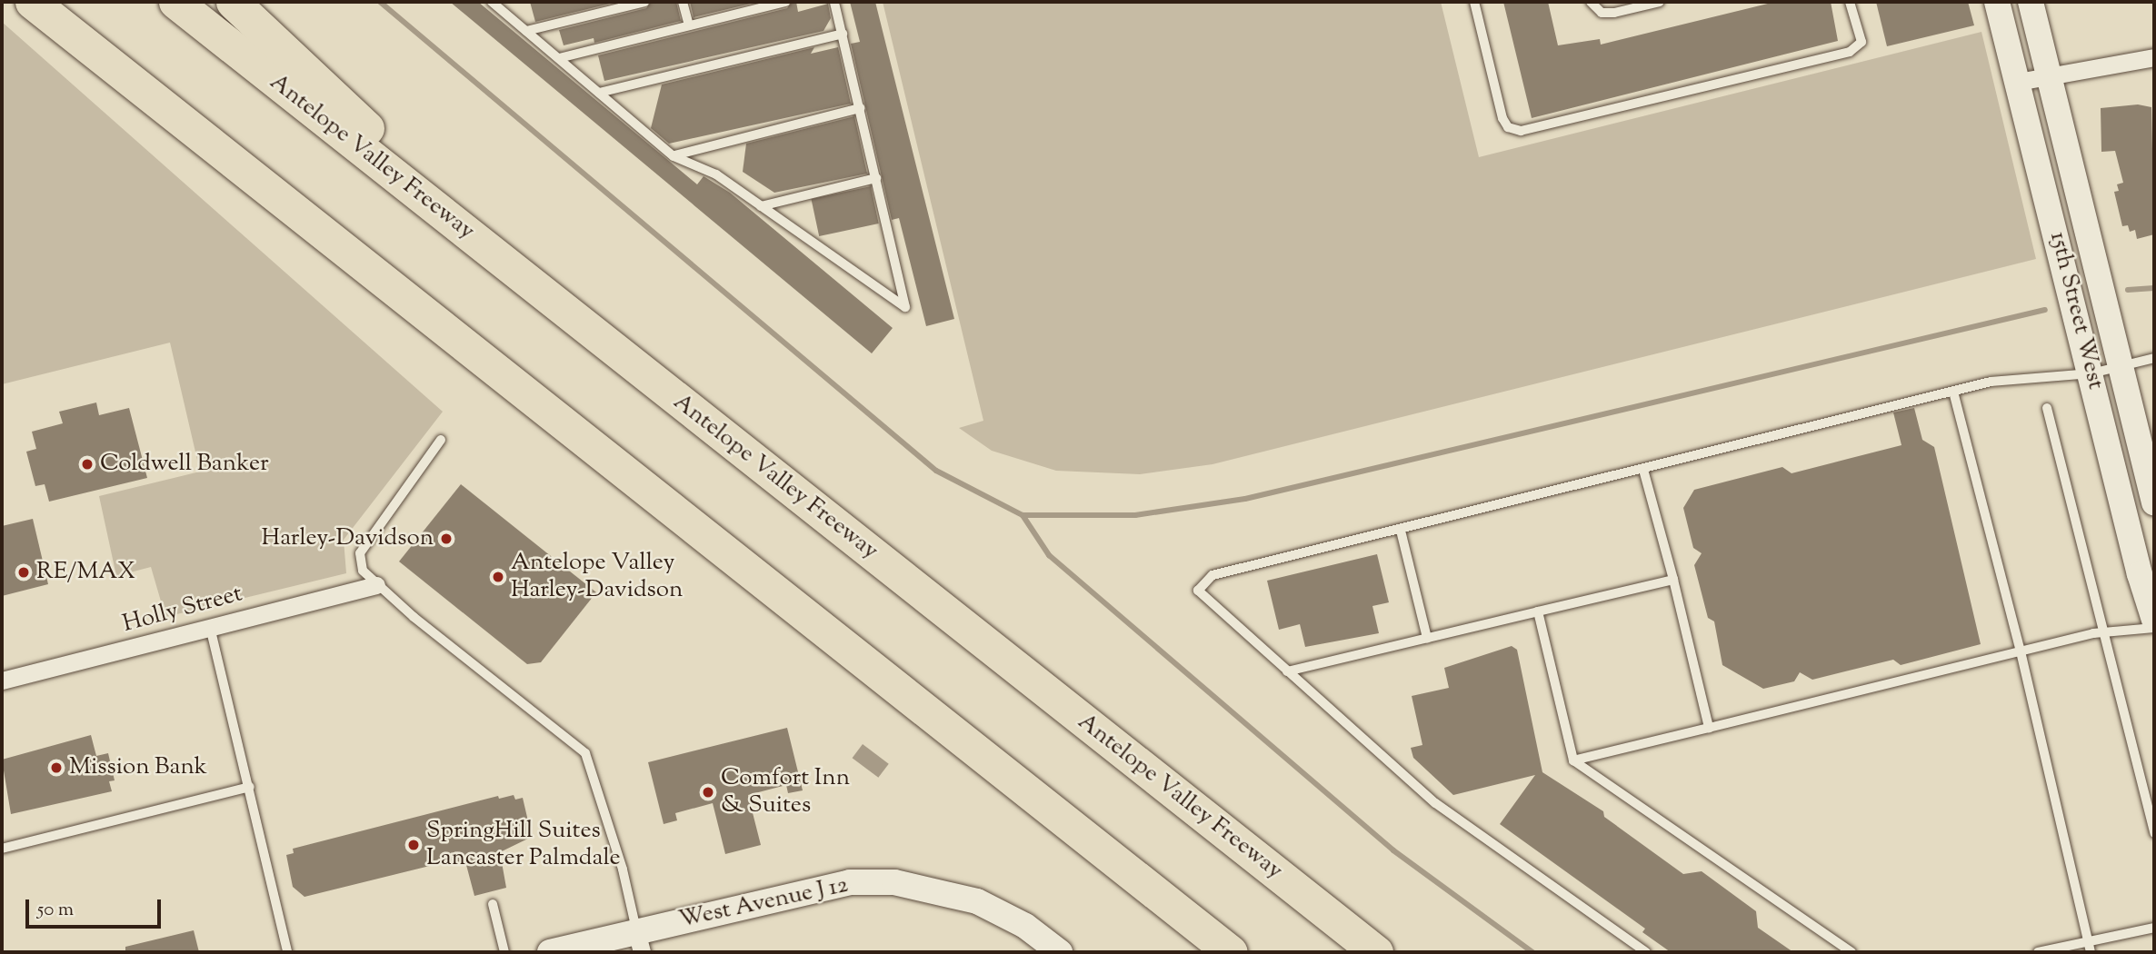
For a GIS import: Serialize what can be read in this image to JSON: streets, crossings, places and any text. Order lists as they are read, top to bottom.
{
  "streets": {
    "highway": ["Antelope Valley Freeway"],
    "street": ["15th Street West", "Holly Street", "West Avenue J 12"]
  },
  "places": [
    "Coldwell Banker",
    "Harley-Davidson",
    "RE/MAX",
    "Antelope Valley Harley-Davidson",
    "Mission Bank",
    "Comfort Inn & Suites",
    "SpringHill Suites Lancaster Palmdale"
  ],
  "scale_bar": "50 m"
}
